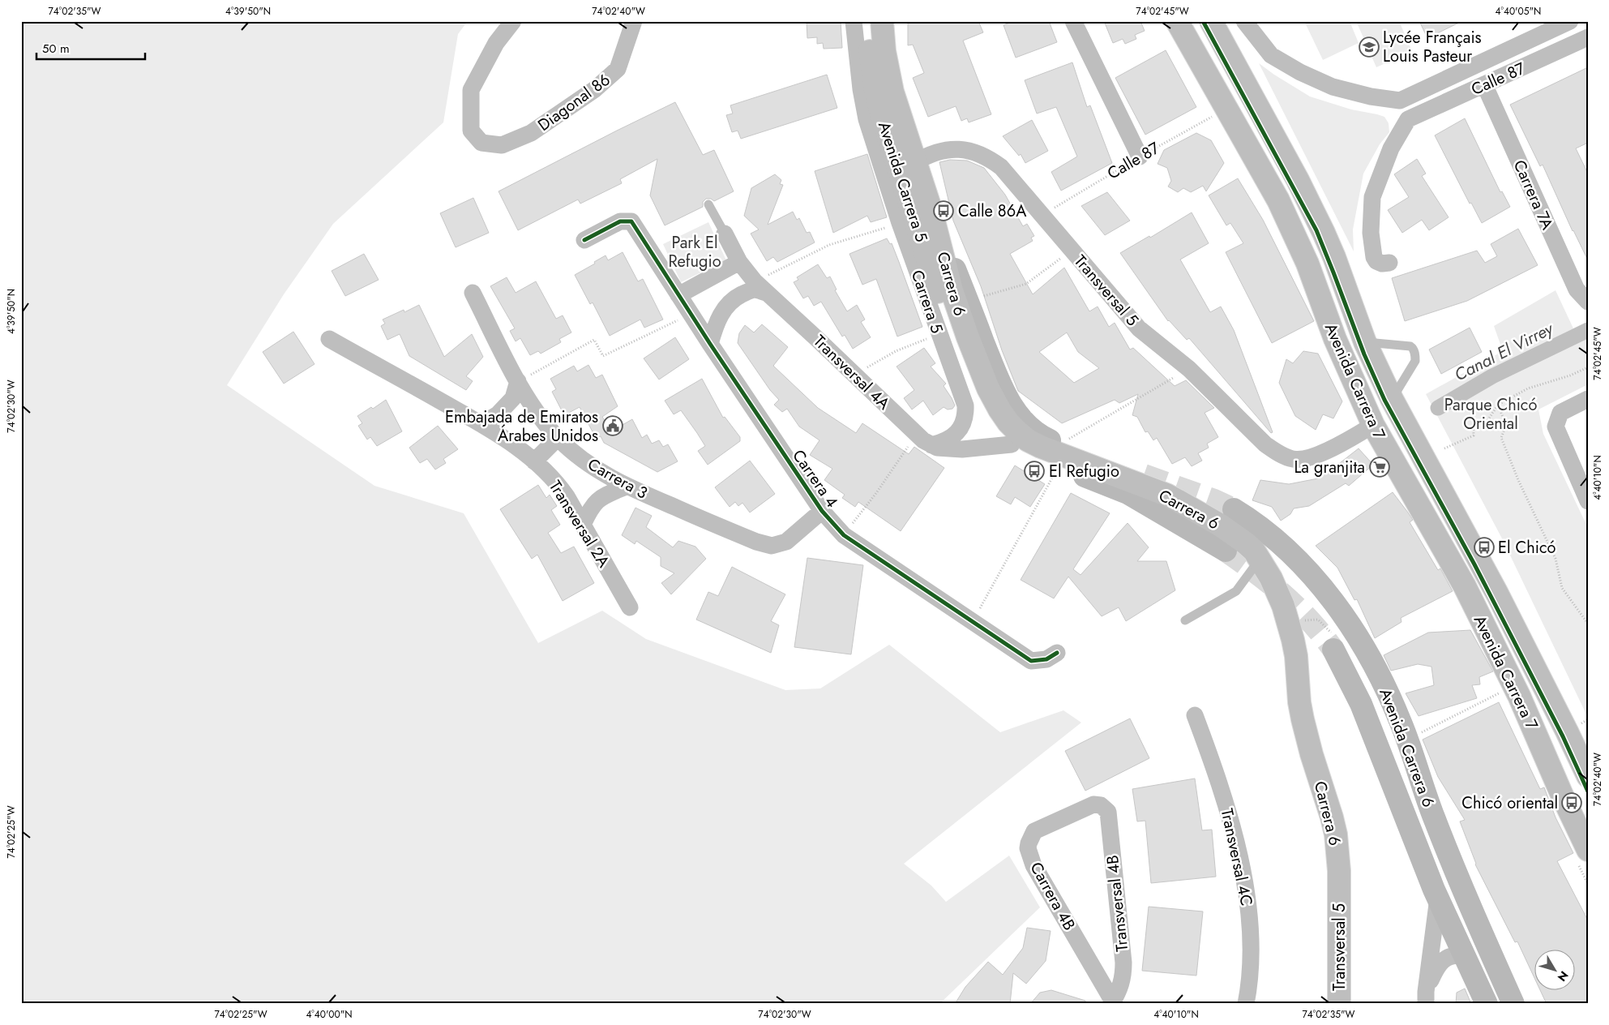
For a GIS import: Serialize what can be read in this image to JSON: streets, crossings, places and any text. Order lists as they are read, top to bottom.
{
  "streets": {
    "main road": [
      "Avenida Carrera 5",
      "Carrera 6",
      "Transversal 5",
      "Avenida Carrera 7",
      "Avenida Carrera 6"
    ],
    "street": [
      "Calle 87",
      "Diagonal 86",
      "Carrera 7A",
      "Carrera 5",
      "Transversal 4A",
      "Carrera 3",
      "Carrera 4",
      "Transversal 2A",
      "Transversal 4C",
      "Carrera 4B",
      "Transversal 4B"
    ]
  },
  "crossings": [
    ["Calle 87", "Carrera 7A"],
    ["Calle 87", "Transversal 5"],
    ["Calle 87", "Avenida Carrera 7"],
    ["Avenida Carrera 5", "Carrera 6"],
    ["Avenida Carrera 5", "Transversal 5"],
    ["Avenida Carrera 5", "Transversal 4A"],
    ["Carrera 6", "Transversal 5"],
    ["Transversal 5", "Avenida Carrera 7"],
    ["Carrera 5", "Transversal 4A"],
    ["Carrera 3", "Carrera 4"],
    ["Carrera 4B", "Transversal 4B"]
  ],
  "water": ["Canal El Virrey"],
  "parks": ["Park El Refugio", "Parque Chicó Oriental"],
  "places": {
    "school or university": ["Lycée Français Louis Pasteur"],
    "bus stop": [
      "Calle 86A",
      "El Refugio",
      "El Chicó",
      "Chicó oriental"
    ],
    "public building": ["Embajada de Emiratos Árabes Unidos"],
    "supermarket": ["La granjita"]
  },
  "scale_bar": "50 m",
  "north": "bottom right",
  "coordinates": [
    "74°02'35\"W",
    "4°39'50\"N",
    "74°02'40\"W",
    "74°02'45\"W",
    "4°40'05\"N",
    "74°02'30\"W",
    "4°40'10\"N",
    "74°02'25\"W",
    "4°40'00\"N"
  ]
}
